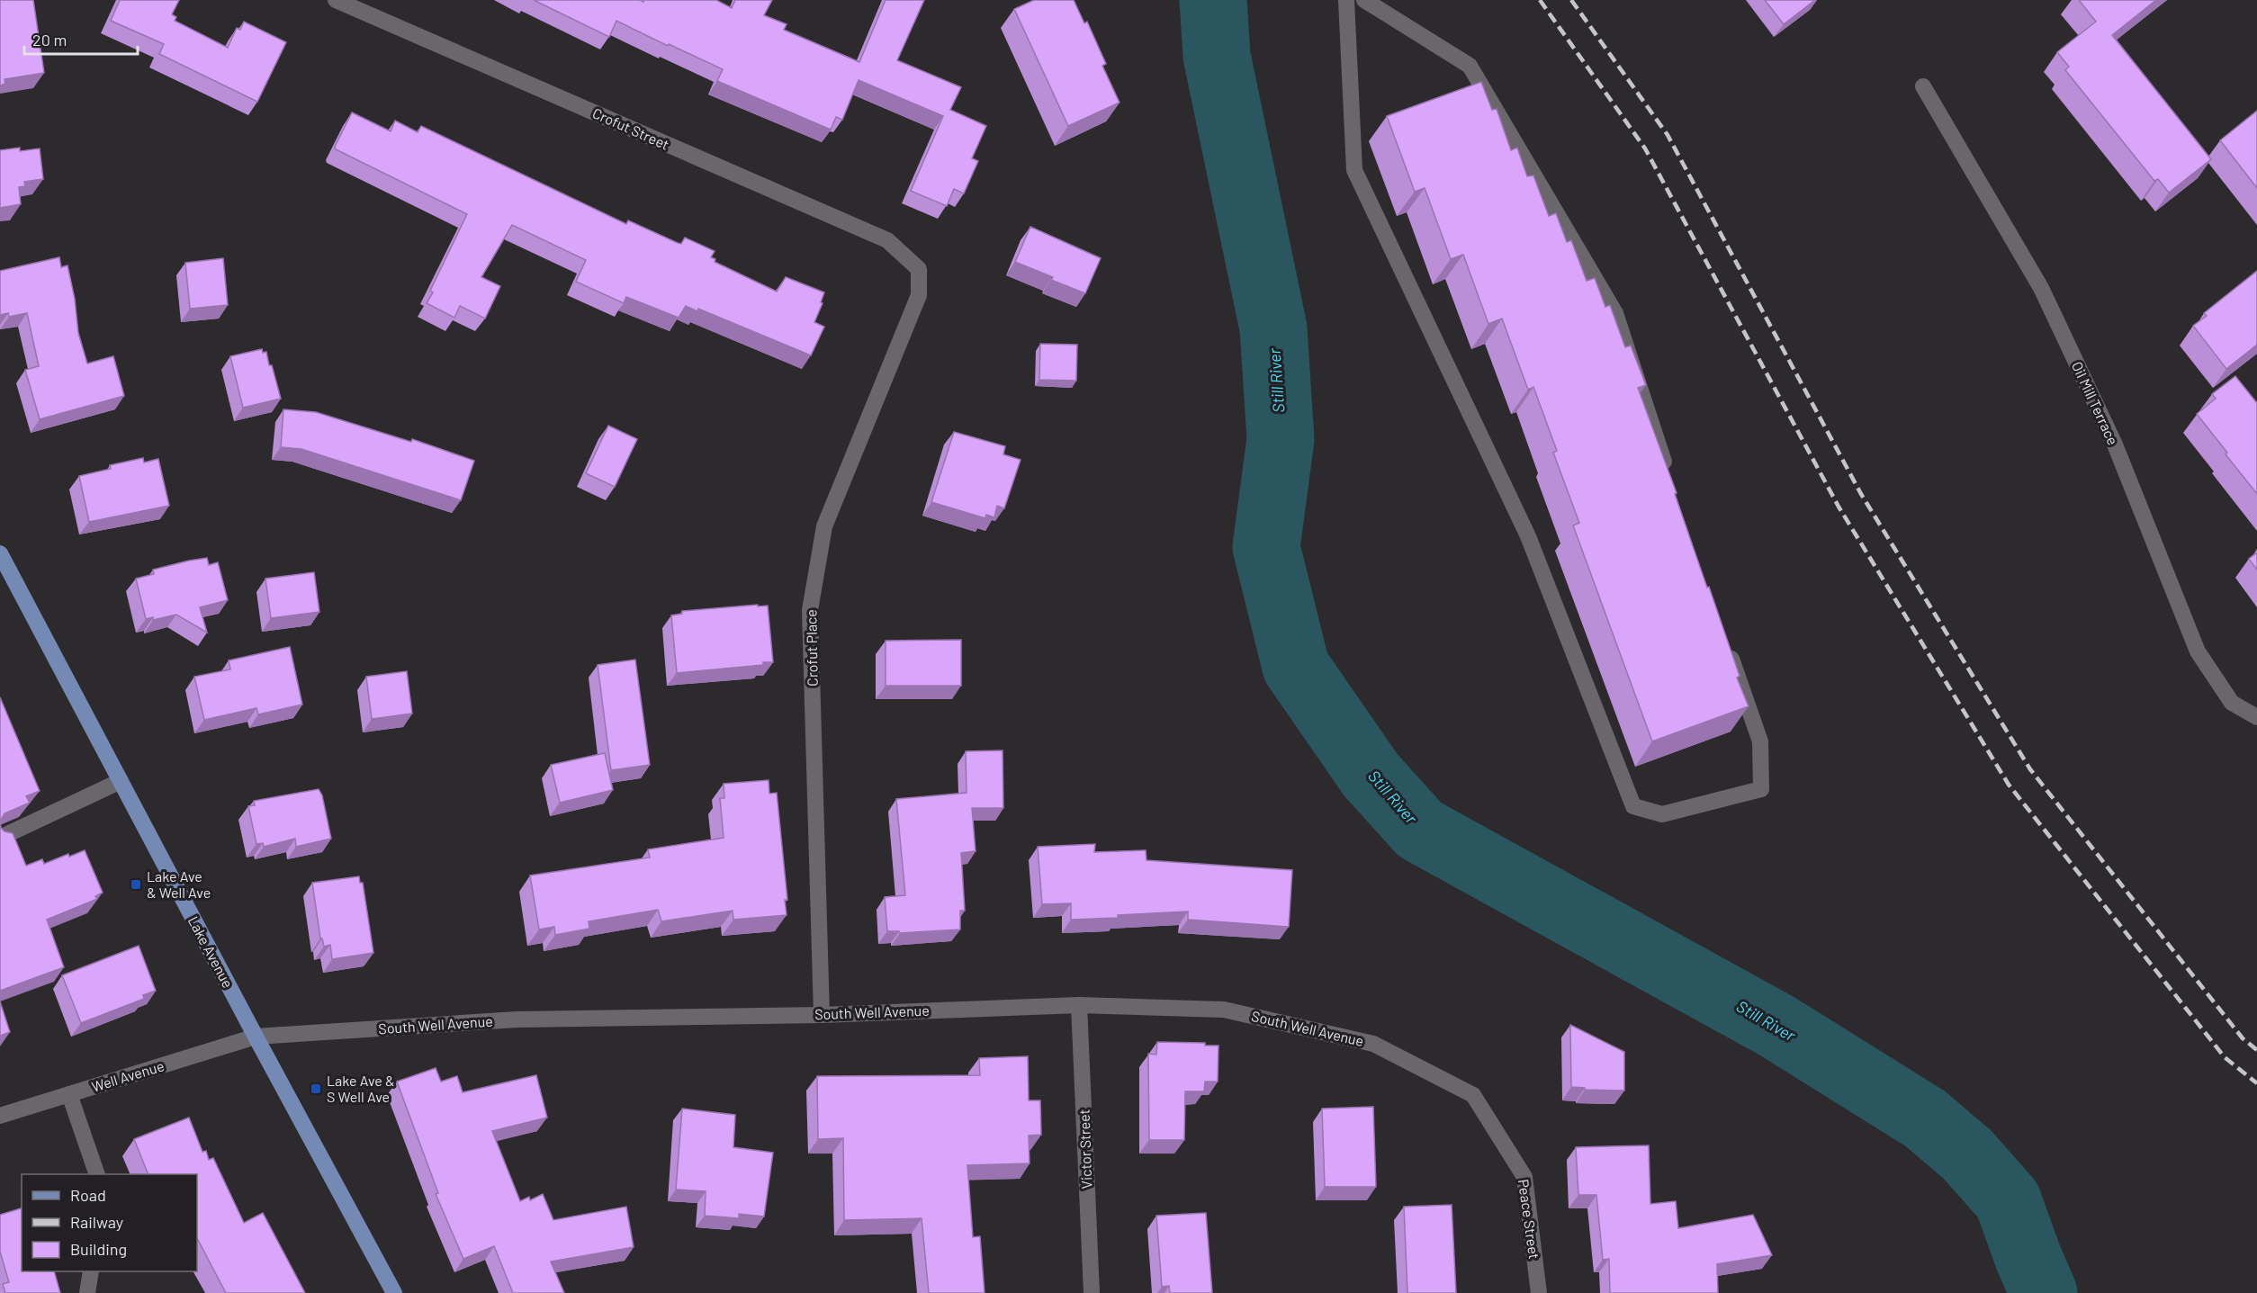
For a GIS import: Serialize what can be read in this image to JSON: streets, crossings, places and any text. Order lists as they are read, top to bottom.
{
  "streets": {
    "main road": ["Lake Avenue"],
    "street": [
      "Crofut Street",
      "Oil Mill Terrace",
      "Crofut Place",
      "South Well Avenue",
      "Well Avenue",
      "Victor Street",
      "Peace Street"
    ]
  },
  "crossings": [
    ["Crofut Street", "Crofut Place"],
    ["Crofut Place", "South Well Avenue"],
    ["Lake Avenue", "South Well Avenue"],
    ["Lake Avenue", "Well Avenue"],
    ["South Well Avenue", "Well Avenue"],
    ["South Well Avenue", "Victor Street"],
    ["South Well Avenue", "Peace Street"]
  ],
  "water": ["Still River"],
  "places": {
    "transit": ["Lake Ave & Well Ave", "Lake Ave & S Well Ave"]
  },
  "legend": ["Road", "Railway", "Building"],
  "scale_bar": "20 m"
}
